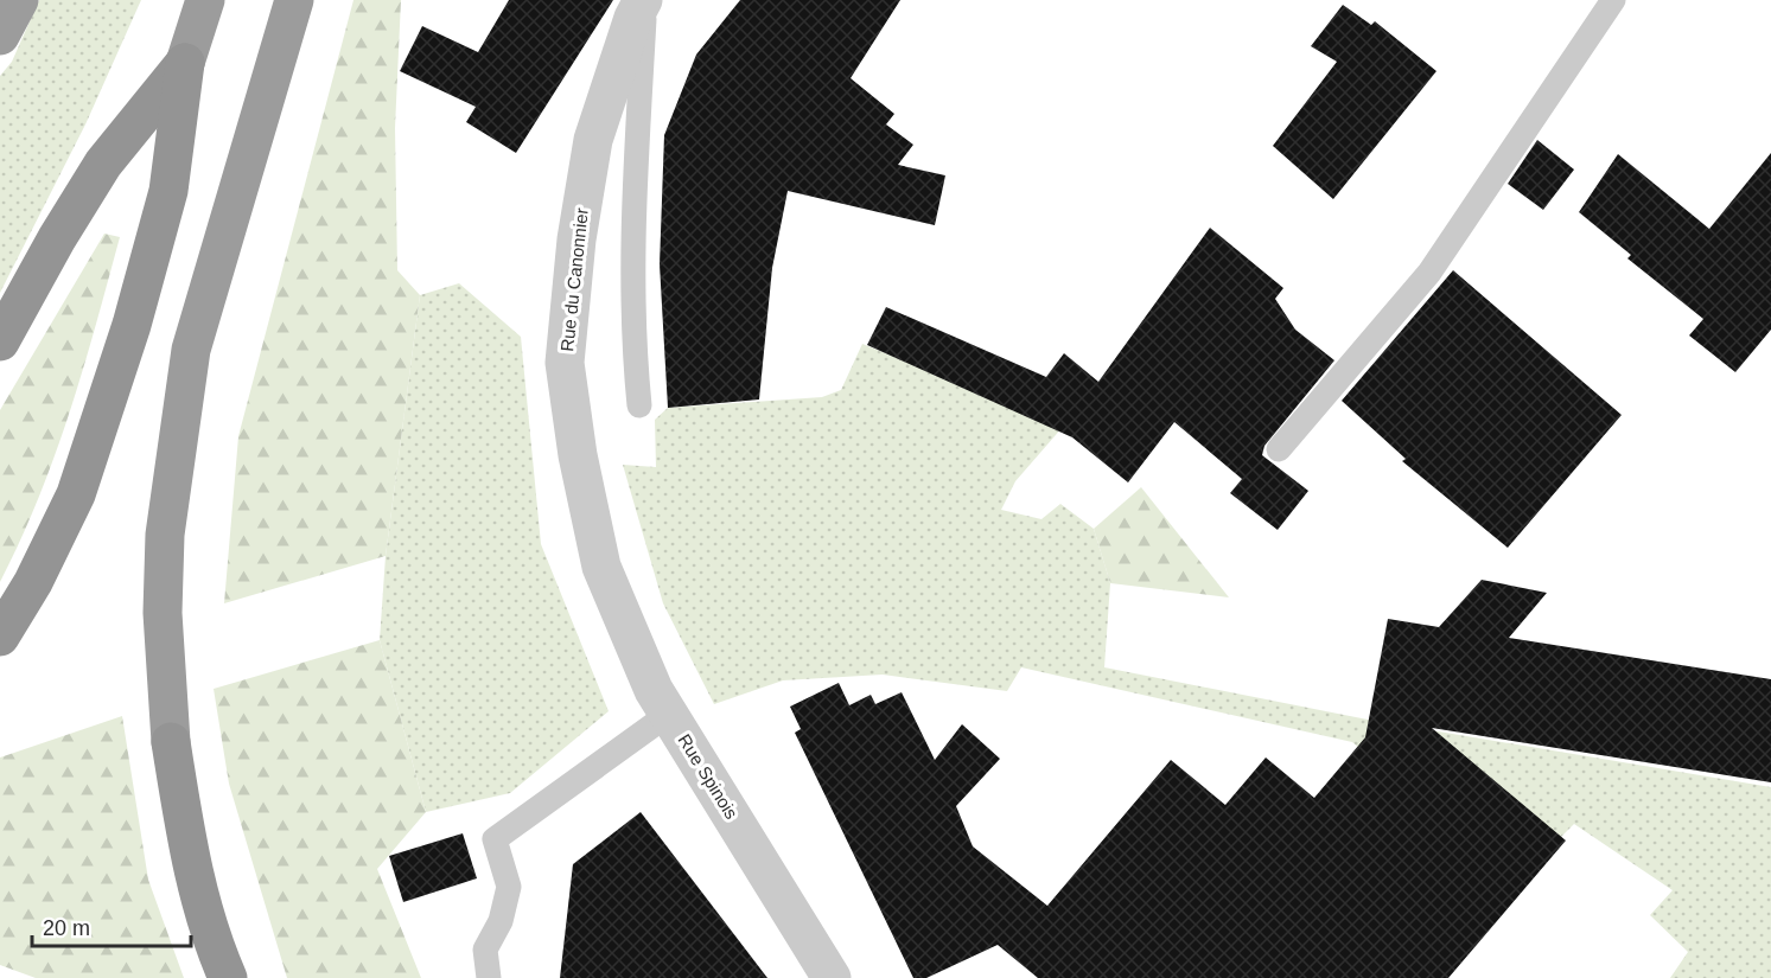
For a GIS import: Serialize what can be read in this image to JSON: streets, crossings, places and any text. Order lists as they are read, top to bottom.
{
  "streets": {
    "street": ["Rue du Canonnier", "Rue Spinois"]
  },
  "crossings": [
    ["Rue du Canonnier", "Rue Spinois"]
  ],
  "scale_bar": "20 m"
}
